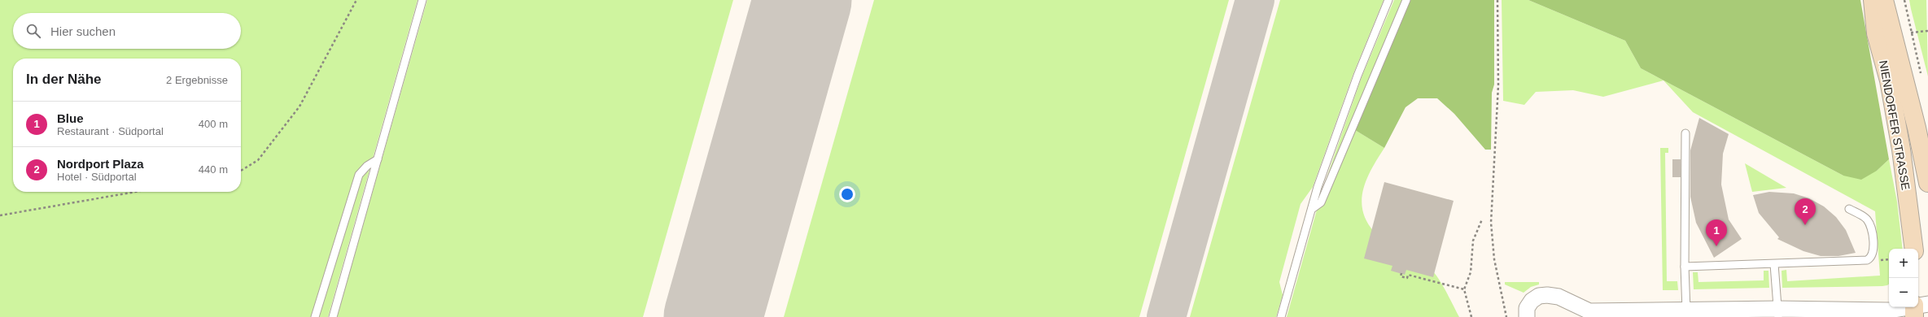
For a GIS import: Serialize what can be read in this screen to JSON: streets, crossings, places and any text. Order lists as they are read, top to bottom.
{
  "streets": {
    "main road": ["NIENDORFER STRASSE"]
  },
  "page": {
    "search": "Hier suchen",
    "heading": ["In der Nähe", "2 Ergebnisse"],
    "list": [
      {
        "mark": "1",
        "name": "Blue",
        "note": "Restaurant · Südportal",
        "value": "400 m"
      },
      {
        "mark": "2",
        "name": "Nordport Plaza",
        "note": "Hotel · Südportal",
        "value": "440 m"
      }
    ],
    "pins": ["2", "1"],
    "map_buttons": ["+", "−"]
  }
}
